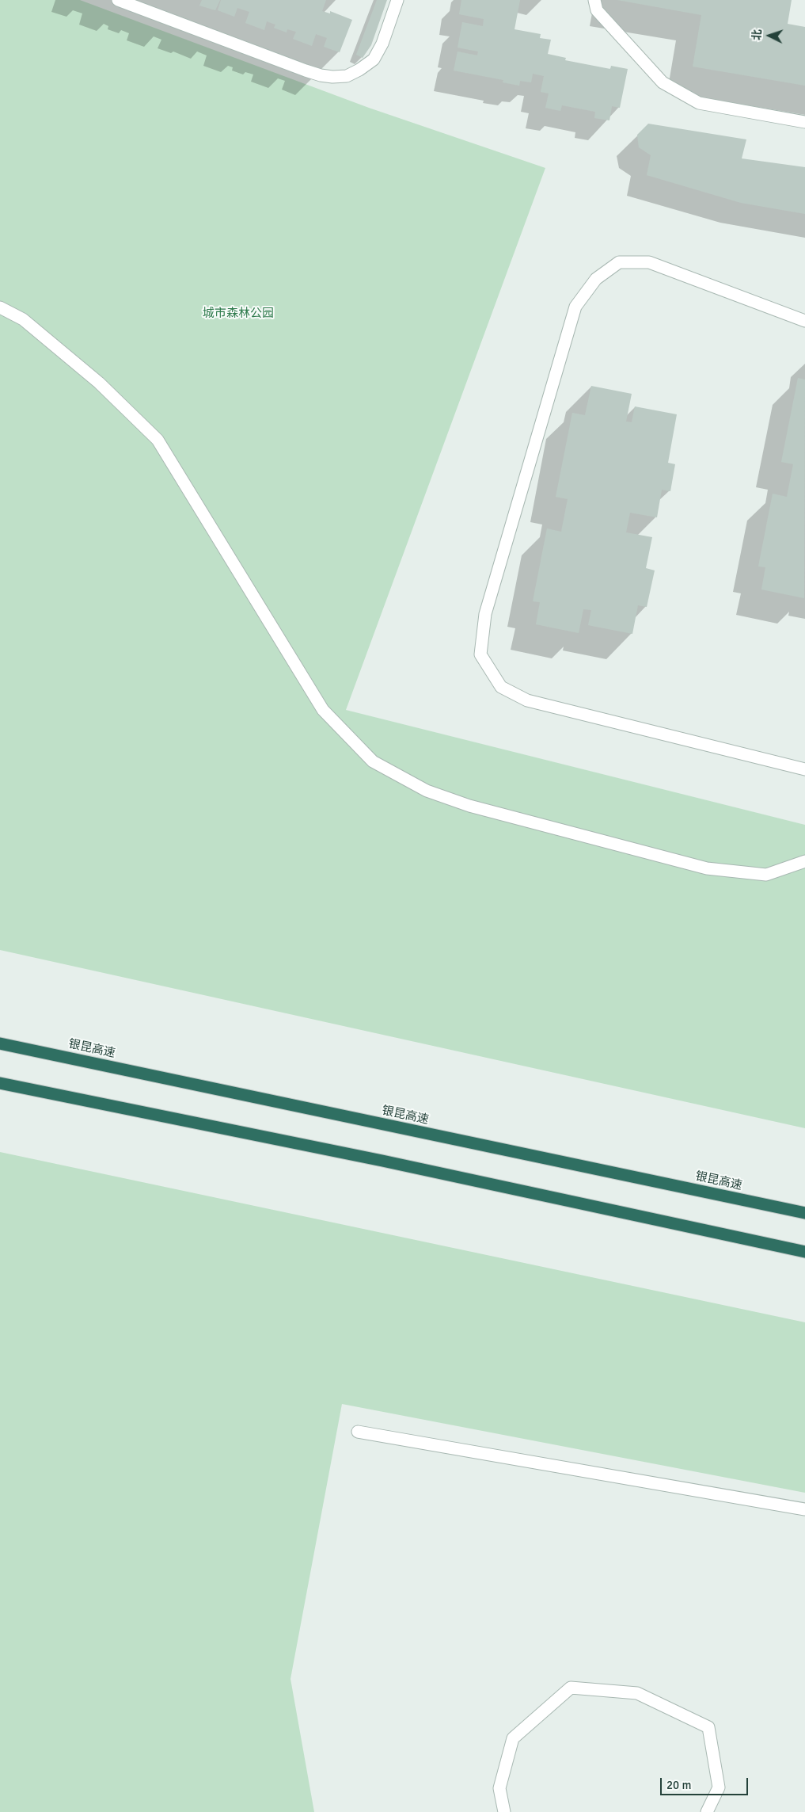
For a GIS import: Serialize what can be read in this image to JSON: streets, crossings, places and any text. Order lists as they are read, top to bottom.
{
  "streets": {
    "highway": ["银昆高速"]
  },
  "parks": ["城市森林公园"],
  "scale_bar": "20 m",
  "north": "left"
}
